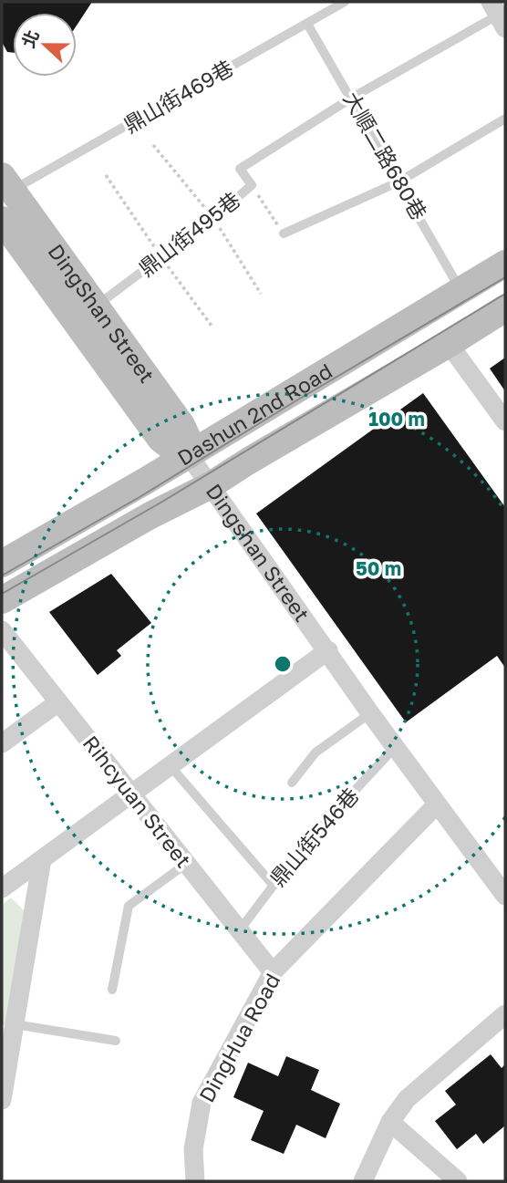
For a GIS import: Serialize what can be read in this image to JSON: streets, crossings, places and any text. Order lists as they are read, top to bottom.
{
  "streets": {
    "street": [
      "DingShan Street",
      "Dashun 2nd Road",
      "Dingshan Street",
      "Rihcyuan Street",
      "DingHua Road"
    ],
    "lane": [
      "鼎山街469巷",
      "大順二路680巷",
      "鼎山街495巷",
      "鼎山街546巷"
    ]
  },
  "crossings": [
    ["鼎山街469巷", "大順二路680巷"],
    ["鼎山街469巷", "DingShan Street"],
    ["大順二路680巷", "鼎山街495巷"],
    ["大順二路680巷", "Dashun 2nd Road"],
    ["鼎山街495巷", "DingShan Street"],
    ["DingShan Street", "Dashun 2nd Road"],
    ["DingShan Street", "Dingshan Street"],
    ["Dashun 2nd Road", "Dingshan Street"],
    ["Dingshan Street", "鼎山街546巷"],
    ["Dingshan Street", "DingHua Road"],
    ["Rihcyuan Street", "鼎山街546巷"],
    ["Rihcyuan Street", "DingHua Road"]
  ],
  "north": "left",
  "rings": ["100 m", "50 m"]
}
